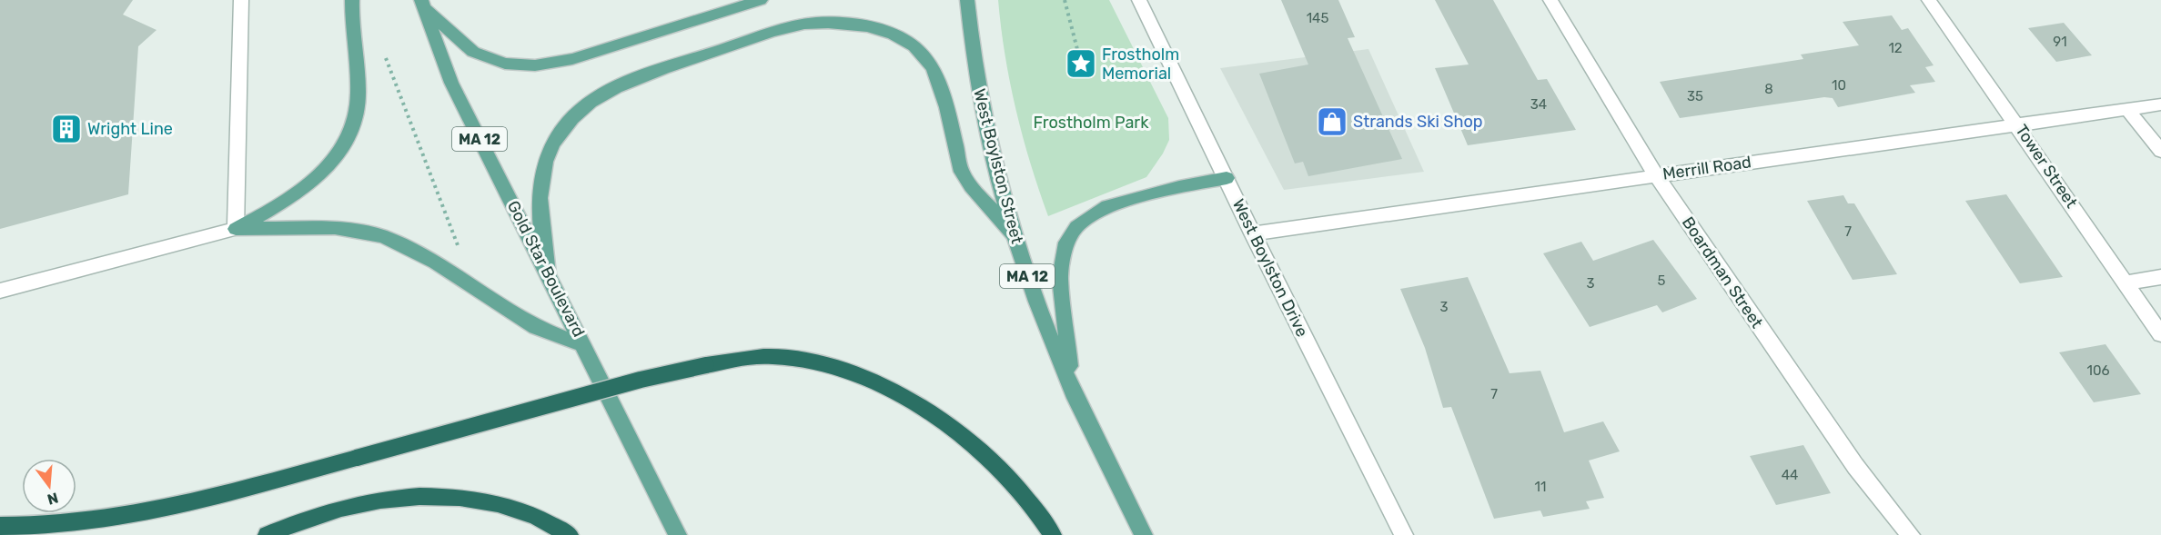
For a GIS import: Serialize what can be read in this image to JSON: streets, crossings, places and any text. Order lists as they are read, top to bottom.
{
  "streets": {
    "main road": ["MA 12", "West Boylston Street", "Gold Star Boulevard"],
    "street": [
      "Tower Street",
      "Merrill Road",
      "West Boylston Drive",
      "Boardman Street"
    ]
  },
  "crossings": [
    ["Tower Street", "Merrill Road"],
    ["Merrill Road", "West Boylston Drive"],
    ["Merrill Road", "Boardman Street"]
  ],
  "parks": ["Frostholm Park"],
  "places": {
    "place": ["Frostholm Memorial"],
    "shop": ["Strands Ski Shop"],
    "building": ["Wright Line"]
  },
  "house_numbers": [
    "145",
    "91",
    "12",
    "10",
    "8",
    "35",
    "34",
    "7",
    "5",
    "3",
    "3",
    "106",
    "7",
    "44",
    "11"
  ],
  "north": "bottom"
}
